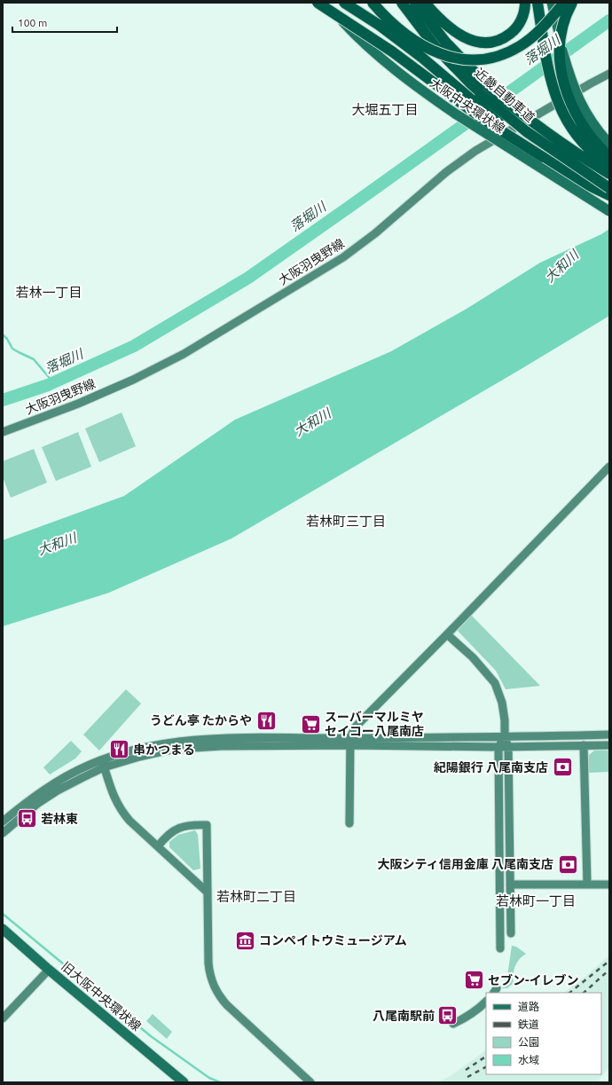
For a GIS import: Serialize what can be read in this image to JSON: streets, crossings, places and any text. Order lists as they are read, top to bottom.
{
  "streets": {
    "highway": ["近畿自動車道"],
    "main road": ["大阪中央環状線", "旧大阪中央環状線"],
    "street": ["大阪羽曳野線"]
  },
  "districts": [
    "大堀五丁目",
    "若林一丁目",
    "若林町三丁目",
    "若林町二丁目",
    "若林町一丁目"
  ],
  "water": ["落堀川", "大和川"],
  "places": {
    "restaurant": ["うどん亭 たからや", "串かつまる"],
    "supermarket": ["スーバーマルミヤ セイコー八尾南店", "セブン-イレブン"],
    "bank": ["紀陽銀行 八尾南支店", "大阪シティ信用金庫 八尾南支店"],
    "bus stop": ["若林東", "八尾南駅前"],
    "museum": ["コンペイトウミュージアム"]
  },
  "legend": [
    "道路",
    "鉄道",
    "公園",
    "水域"
  ],
  "scale_bar": "100 m"
}
